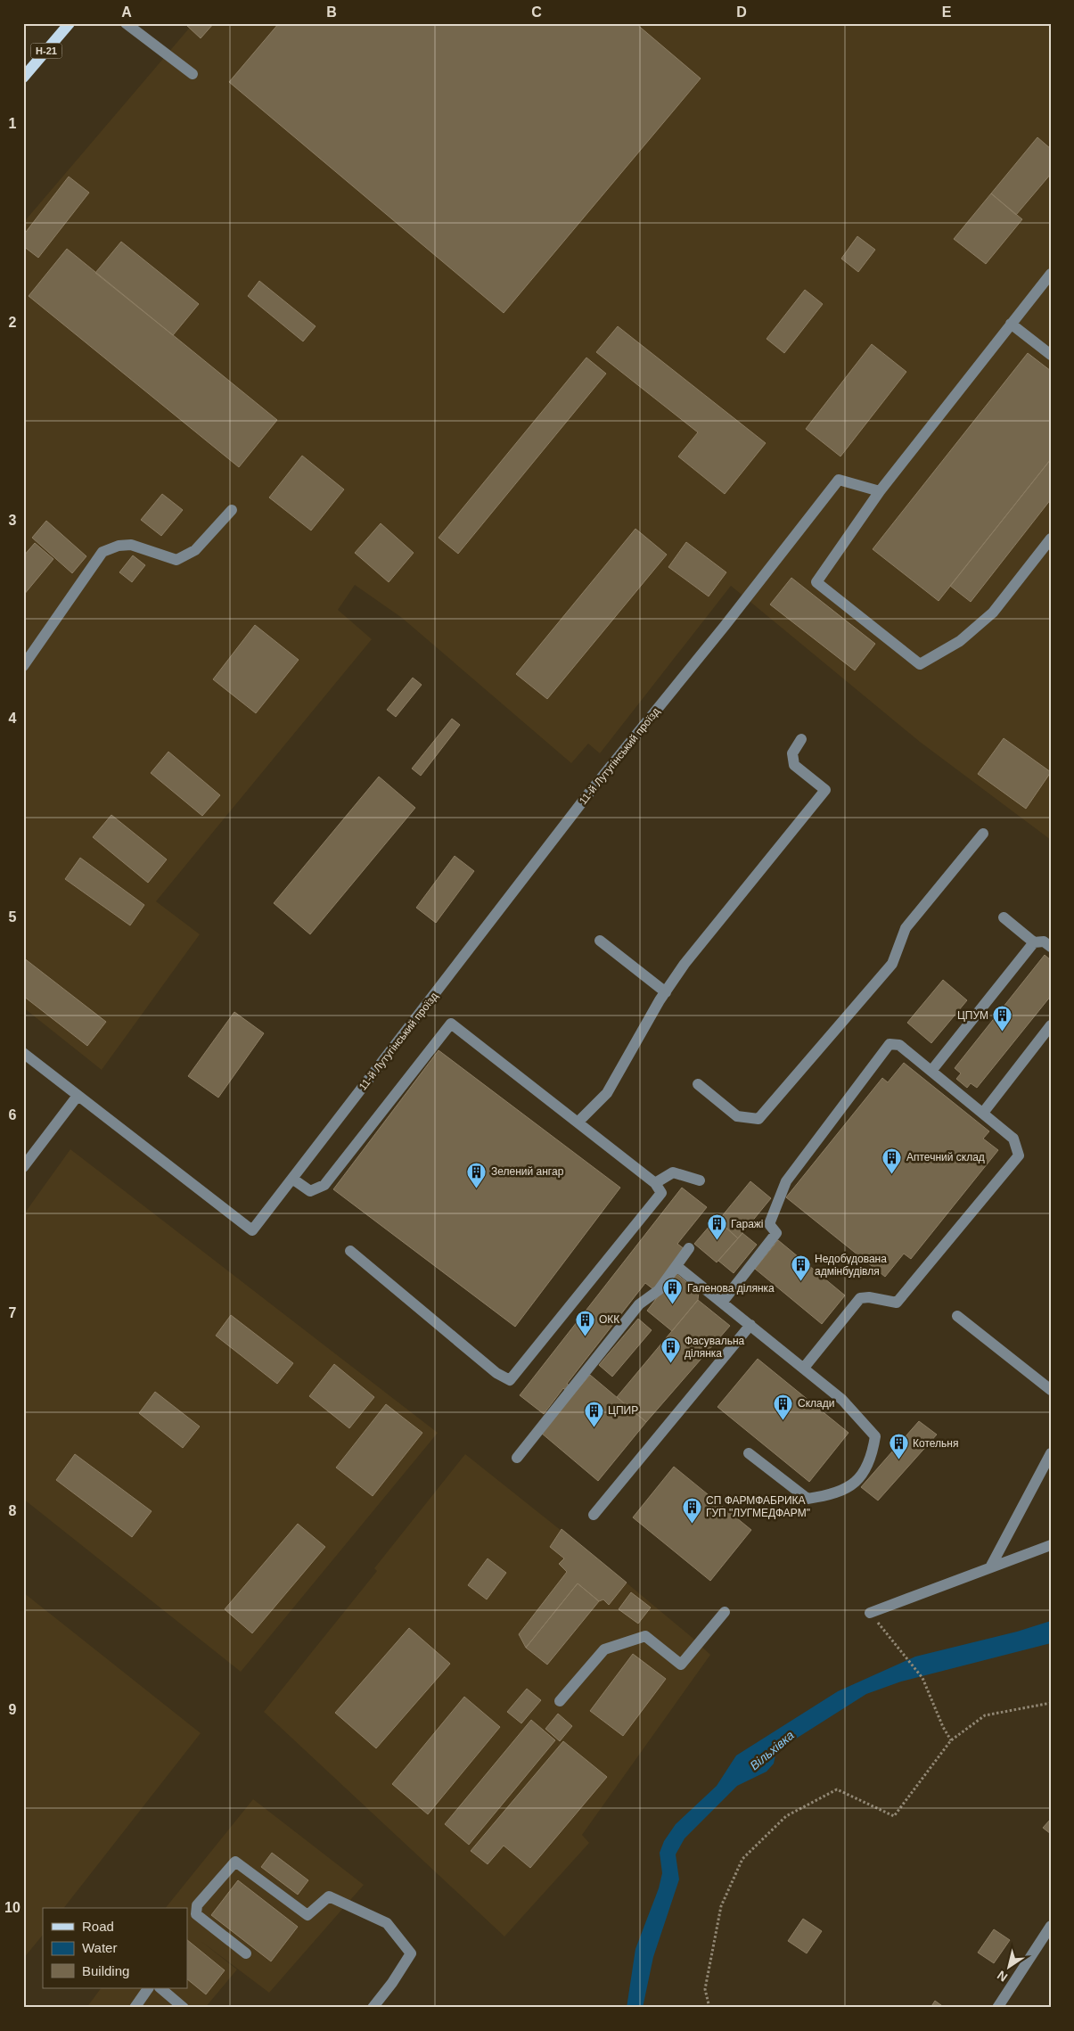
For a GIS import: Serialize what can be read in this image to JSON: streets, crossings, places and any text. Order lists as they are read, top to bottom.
{
  "streets": {
    "main road": ["Н-21"],
    "street": ["11-й Лутугінський проїзд"]
  },
  "water": ["Вільхівка"],
  "places": {
    "building": [
      "ЦПУМ",
      "Аптечний склад",
      "Зелений ангар",
      "Гаражі",
      "Недобудована адмінбудівля",
      "Галенова ділянка",
      "ОКК",
      "Фасувальна ділянка",
      "Склади",
      "ЦПИР",
      "Котельня",
      "СП ФАРМФАБРИКА ГУП \"ЛУГМЕДФАРМ\""
    ]
  },
  "legend": ["Road", "Water", "Building"],
  "north": "bottom left",
  "grid": {
    "columns": [
      "A",
      "B",
      "C",
      "D",
      "E"
    ],
    "rows": [
      "1",
      "2",
      "3",
      "4",
      "5",
      "6",
      "7",
      "8",
      "9",
      "10"
    ]
  }
}
